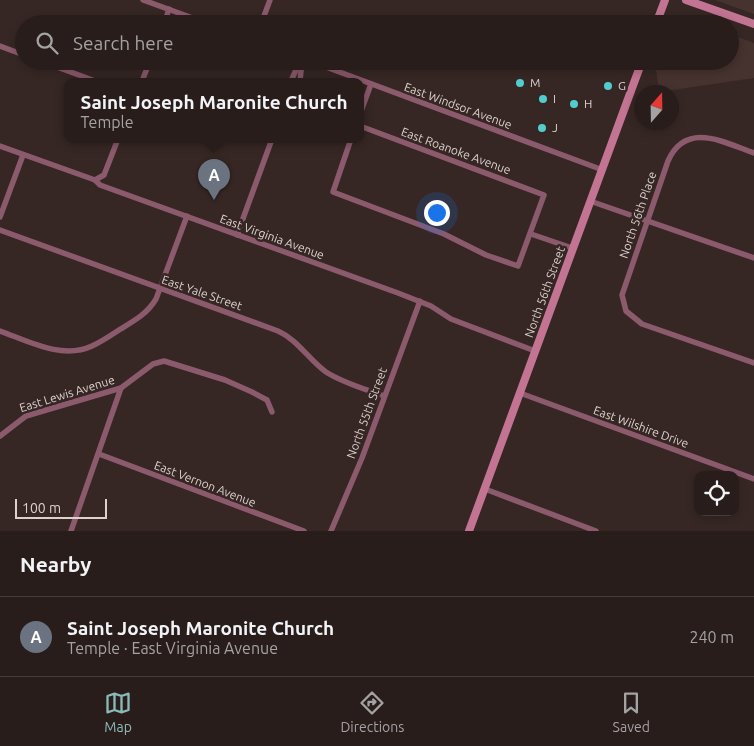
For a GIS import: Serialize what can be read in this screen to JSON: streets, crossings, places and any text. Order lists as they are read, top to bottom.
{
  "streets": {
    "street": [
      "East Windsor Avenue",
      "East Roanoke Avenue",
      "North 56th Place",
      "East Virginia Avenue",
      "North 56th Street",
      "East Yale Street",
      "East Lewis Avenue",
      "North 55th Street",
      "East Wilshire Drive",
      "East Vernon Avenue"
    ]
  },
  "crossings": [
    ["East Windsor Avenue", "North 56th Street"],
    ["East Virginia Avenue", "North 56th Street"],
    ["East Virginia Avenue", "North 55th Street"],
    ["North 56th Street", "East Wilshire Drive"],
    ["East Yale Street", "North 55th Street"]
  ],
  "places": [
    "M",
    "G",
    "I",
    "H",
    "J"
  ],
  "scale_bar": "100 m",
  "north": "top",
  "page": {
    "search": "Search here",
    "popup": ["Saint Joseph Maronite Church", "Temple"],
    "pins": "A",
    "scale": "100 m",
    "heading": "Nearby",
    "list": [
      {
        "mark": "A",
        "name": "Saint Joseph Maronite Church",
        "note": "Temple · East Virginia Avenue",
        "value": "240 m"
      }
    ],
    "nav": ["Map", "Directions", "Saved"]
  }
}
